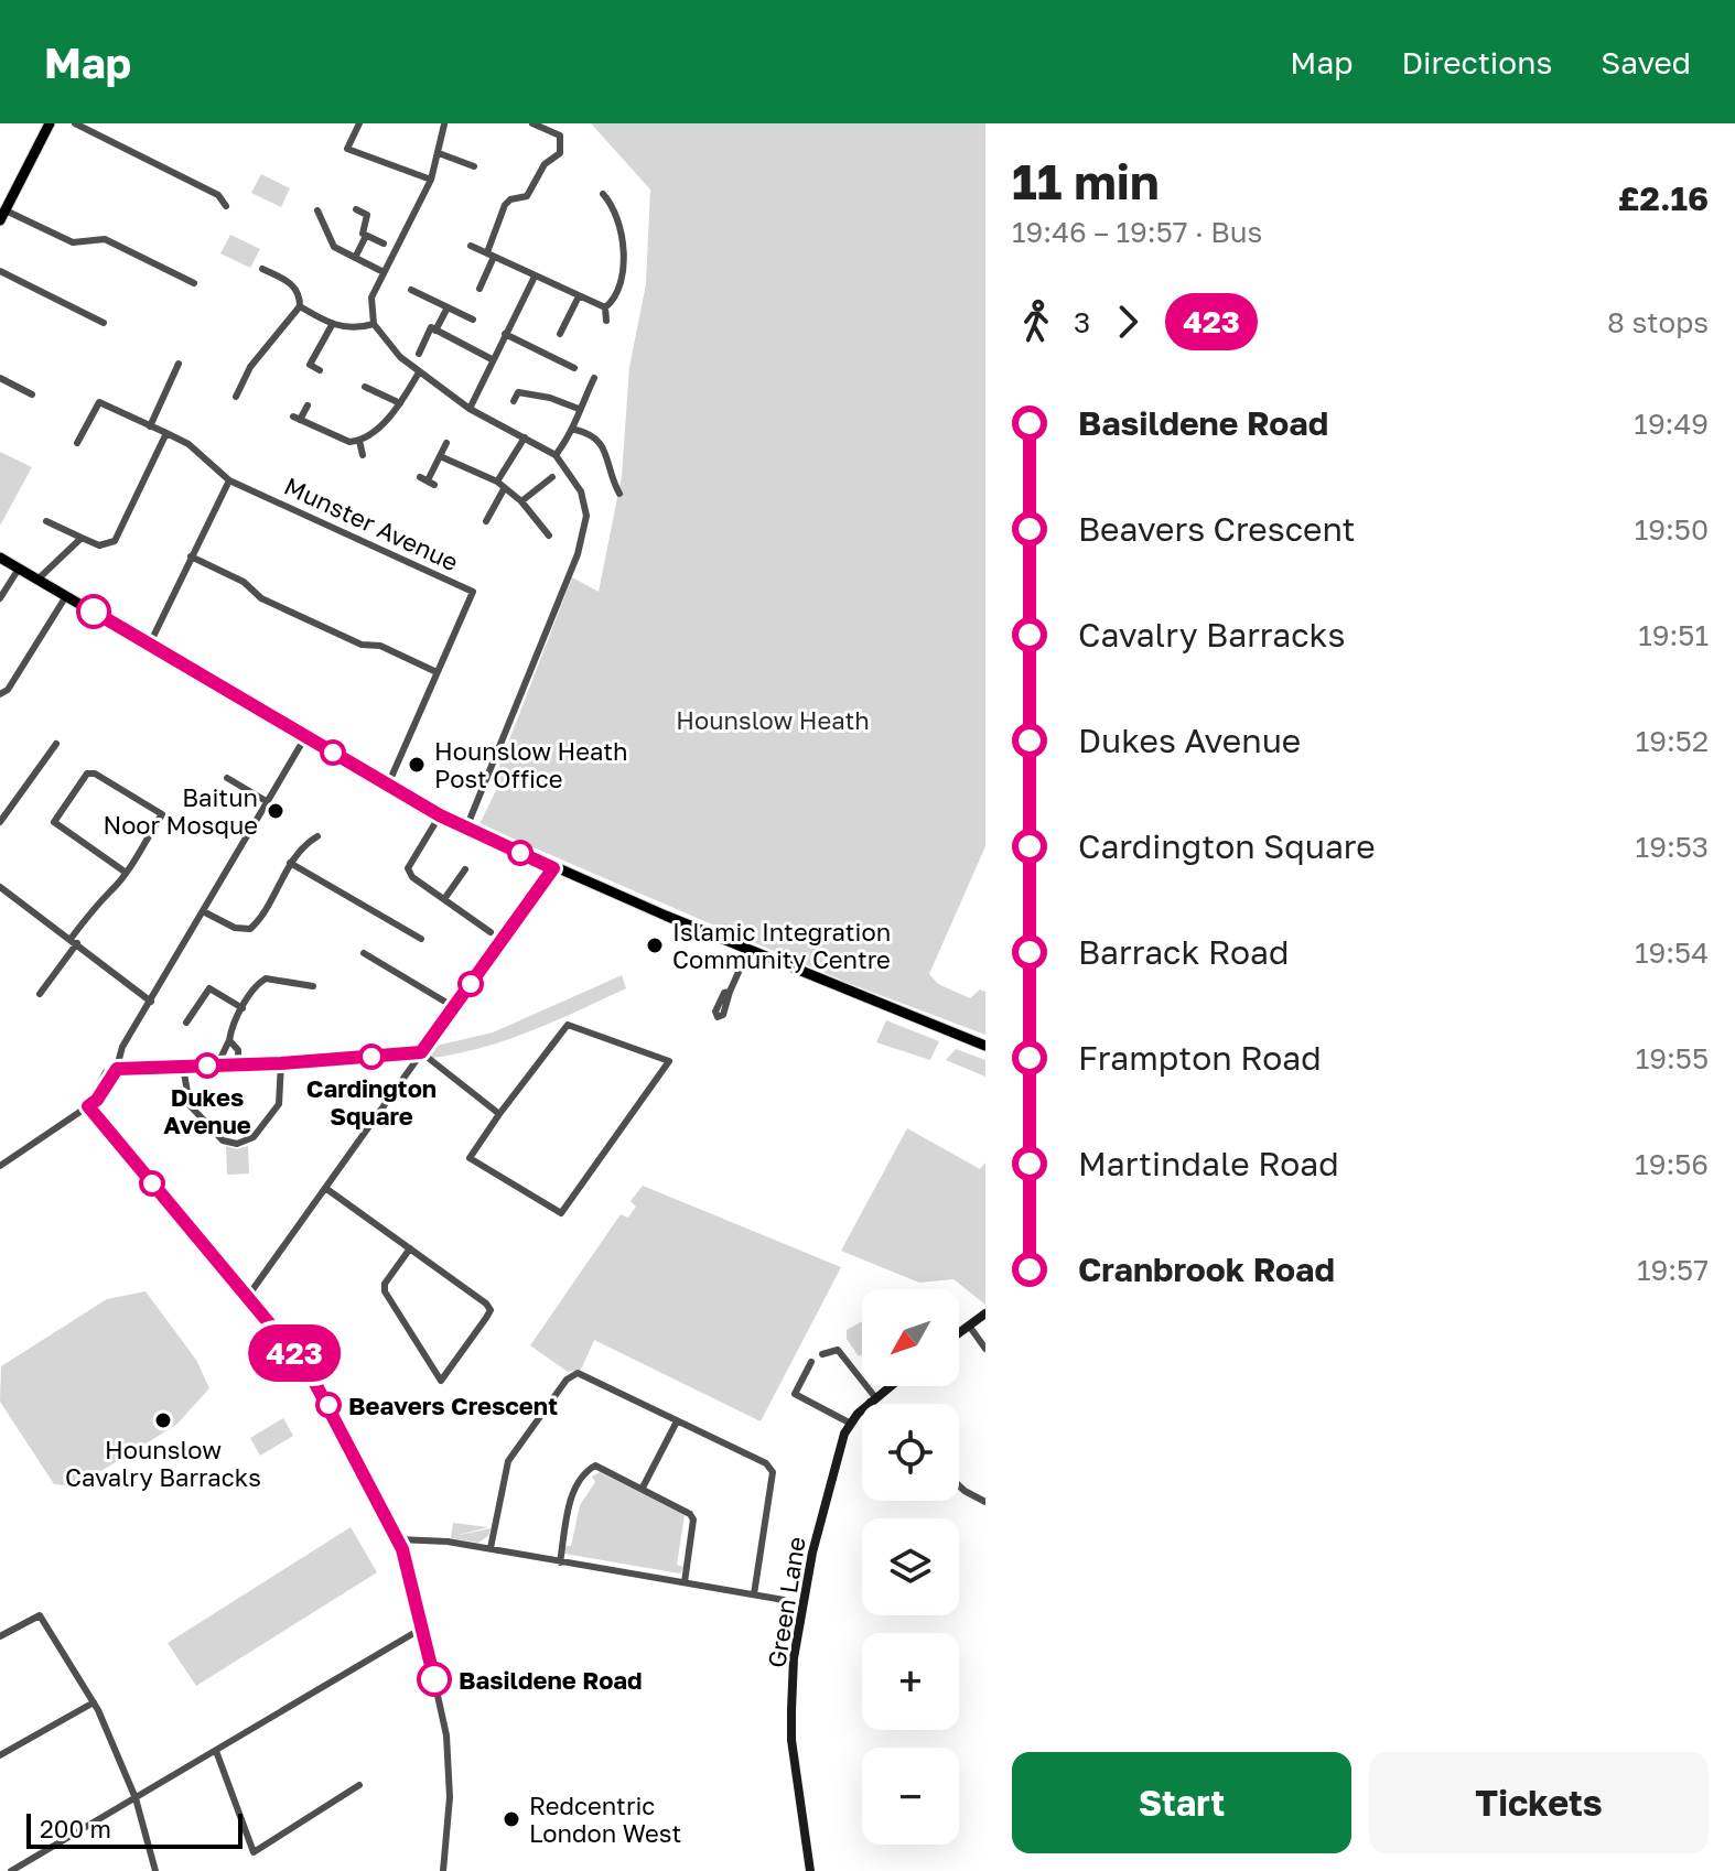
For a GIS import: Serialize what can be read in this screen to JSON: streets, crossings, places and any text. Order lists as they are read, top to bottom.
{
  "streets": {
    "street": ["Munster Avenue", "Green Lane"]
  },
  "parks": ["Hounslow Heath"],
  "places": [
    "Hounslow Heath Post Office",
    "Baitun Noor Mosque",
    "Islamic Integration Community Centre",
    "Cardington Square",
    "Dukes Avenue",
    "Beavers Crescent",
    "Hounslow Cavalry Barracks",
    "Basildene Road",
    "Redcentric London West"
  ],
  "lines": ["bus line 423"],
  "scale_bar": "200 m",
  "north": "bottom left",
  "page": {
    "header": "Map",
    "nav": ["Map", "Directions", "Saved"],
    "on_map": "423",
    "heading": ["11 min", "19:46 – 19:57 · Bus", "£2.16"],
    "legs": ["3", "423", "8 stops"],
    "list": [
      {
        "name": "Basildene Road",
        "value": "19:49"
      },
      {
        "name": "Beavers Crescent",
        "value": "19:50"
      },
      {
        "name": "Cavalry Barracks",
        "value": "19:51"
      },
      {
        "name": "Dukes Avenue",
        "value": "19:52"
      },
      {
        "name": "Cardington Square",
        "value": "19:53"
      },
      {
        "name": "Barrack Road",
        "value": "19:54"
      },
      {
        "name": "Frampton Road",
        "value": "19:55"
      },
      {
        "name": "Martindale Road",
        "value": "19:56"
      },
      {
        "name": "Cranbrook Road",
        "value": "19:57"
      }
    ],
    "map_buttons": ["+", "−"],
    "buttons": ["Start", "Tickets"],
    "scale": "200 m"
  }
}
